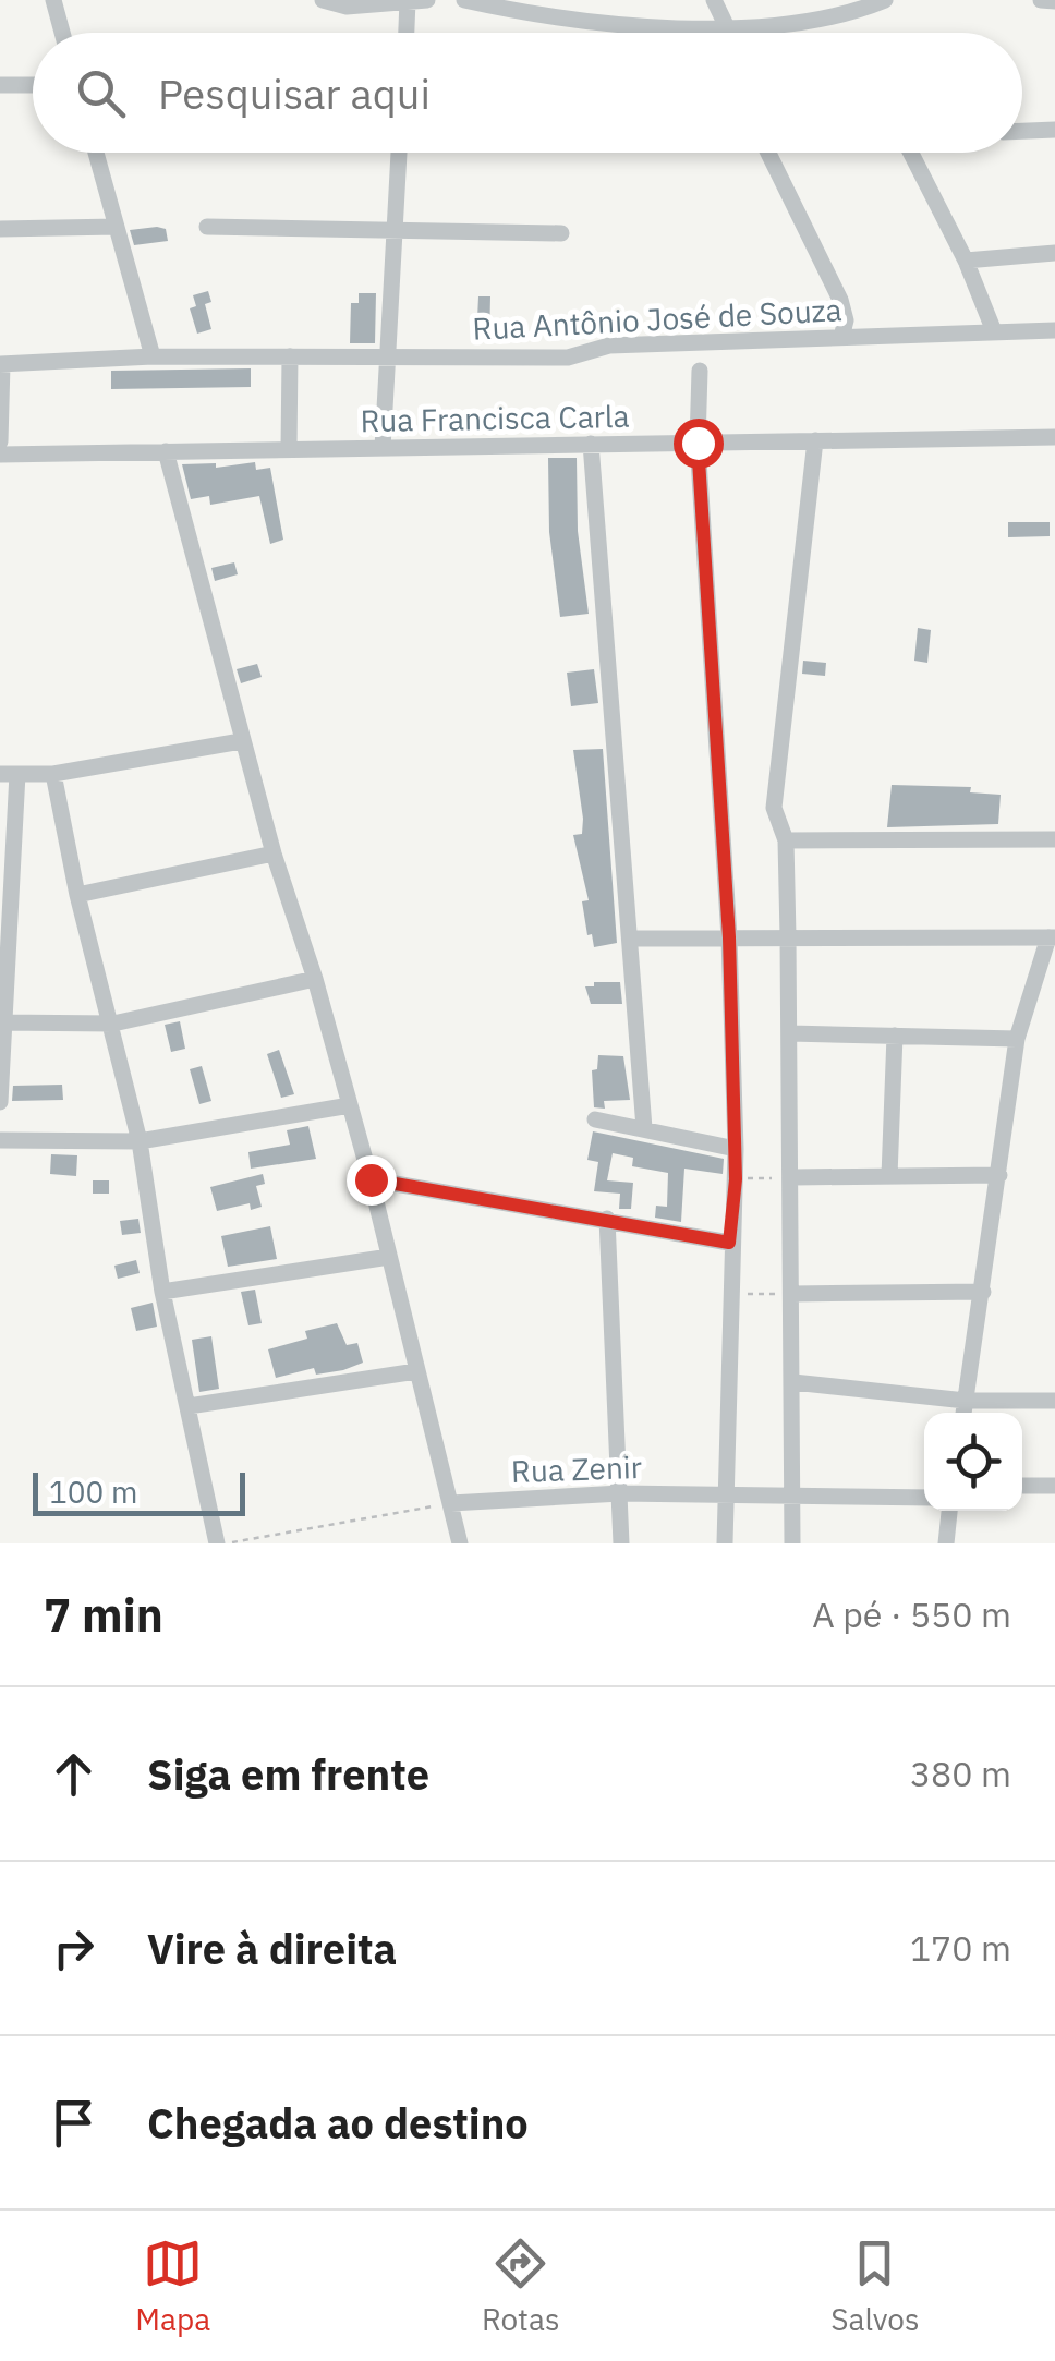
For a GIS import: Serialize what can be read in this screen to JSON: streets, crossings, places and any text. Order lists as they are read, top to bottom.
{
  "streets": {
    "street": ["Rua Antônio José de Souza", "Rua Francisca Carla", "Rua Zenir"]
  },
  "scale_bar": "100 m",
  "page": {
    "search": "Pesquisar aqui",
    "scale": "100 m",
    "heading": ["7 min", "A pé · 550 m"],
    "list": [
      ["Siga em frente", "380 m"],
      ["Vire à direita", "170 m"],
      "Chegada ao destino"
    ],
    "nav": ["Mapa", "Rotas", "Salvos"]
  }
}
